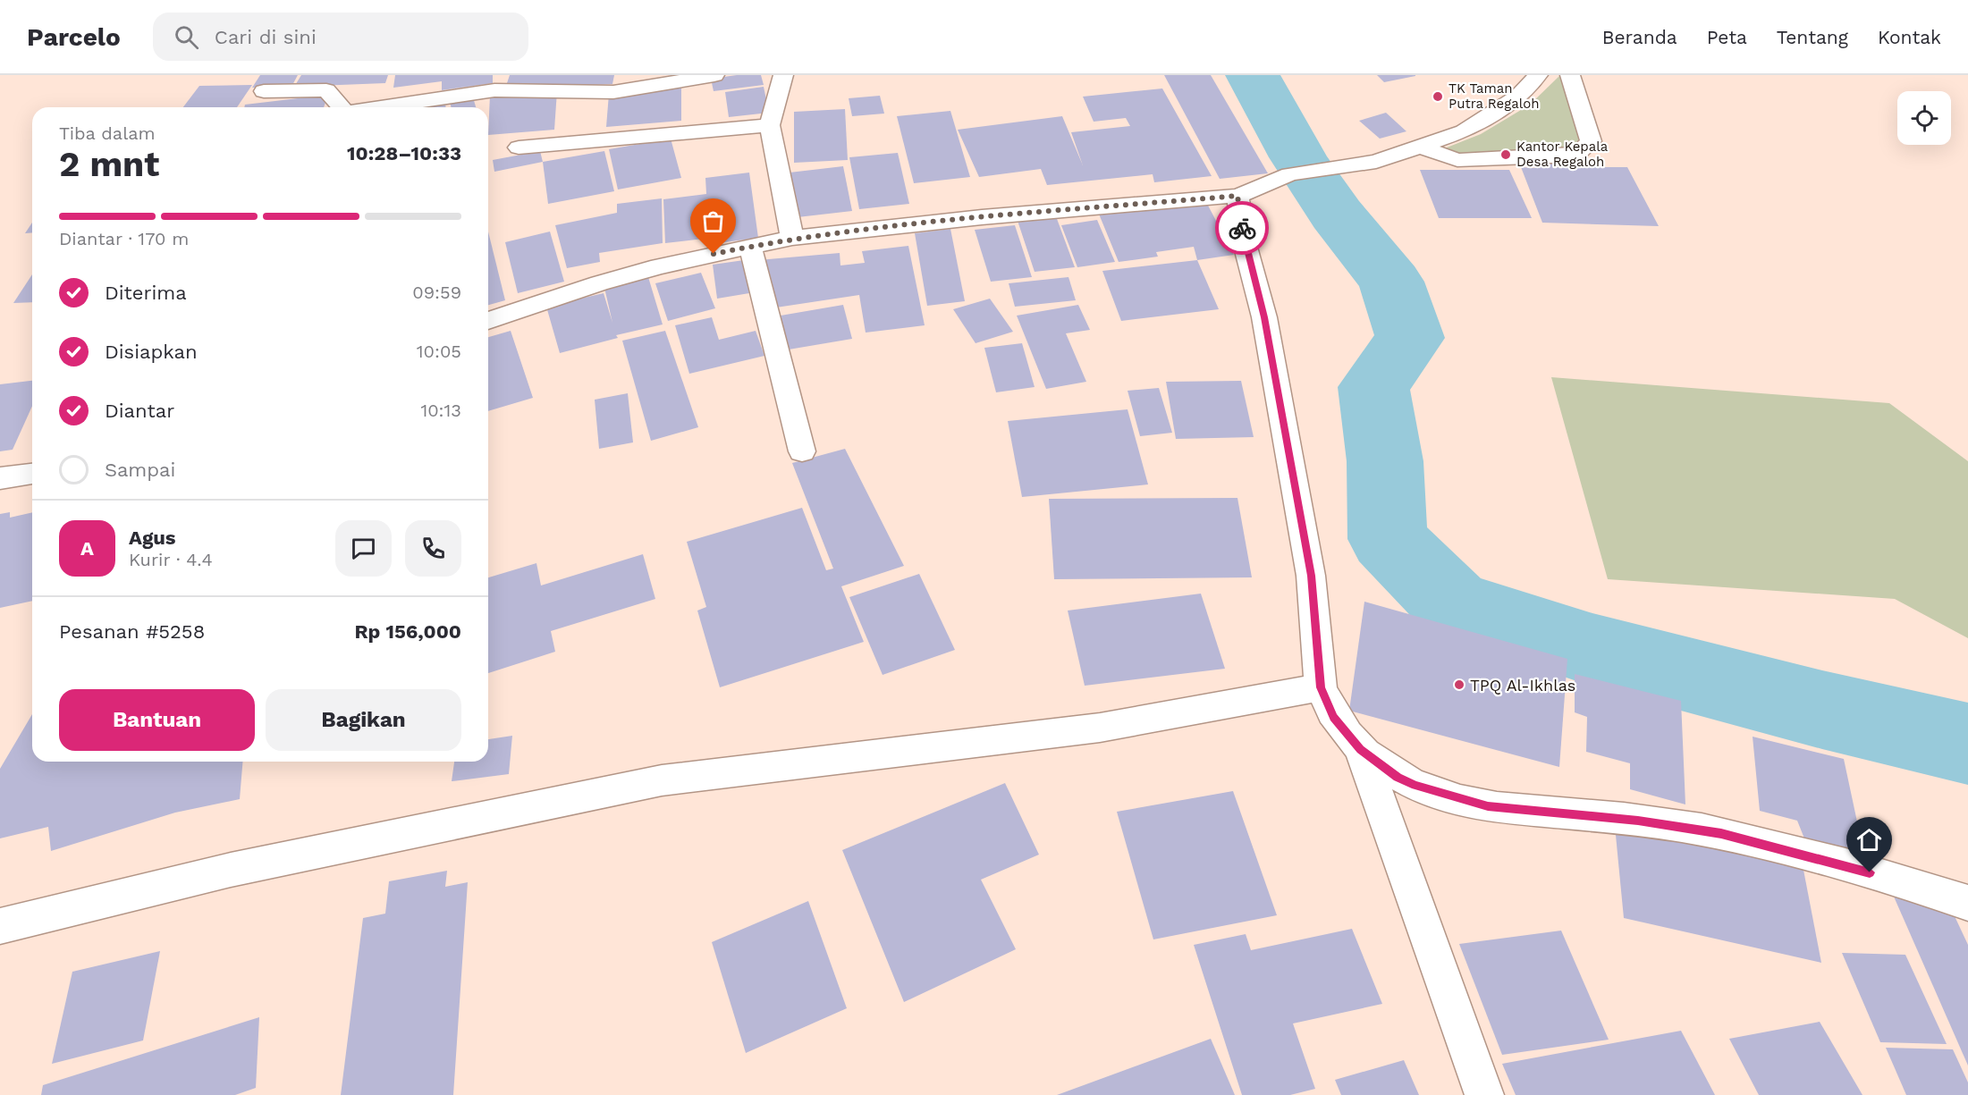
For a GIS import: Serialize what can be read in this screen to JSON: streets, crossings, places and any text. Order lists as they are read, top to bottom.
{
  "places": ["TK Taman Putra Regaloh", "Kantor Kepala Desa Regaloh", "TPQ Al-Ikhlas"],
  "page": {
    "header": "Parcelo",
    "search": "Cari di sini",
    "nav": [
      "Beranda",
      "Peta",
      "Tentang",
      "Kontak"
    ],
    "heading": ["2 mnt", "Tiba dalam", "10:28–10:33"],
    "panel": [
      "Agus",
      "Kurir · 4.4",
      "Pesanan #5258",
      "Rp 156,000"
    ],
    "bar": "Diantar · 170 m",
    "list": [
      ["Diterima", "09:59"],
      ["Disiapkan", "10:05"],
      ["Diantar", "10:13"],
      "Sampai"
    ],
    "round": "A",
    "buttons": ["Bantuan", "Bagikan"]
  }
}
